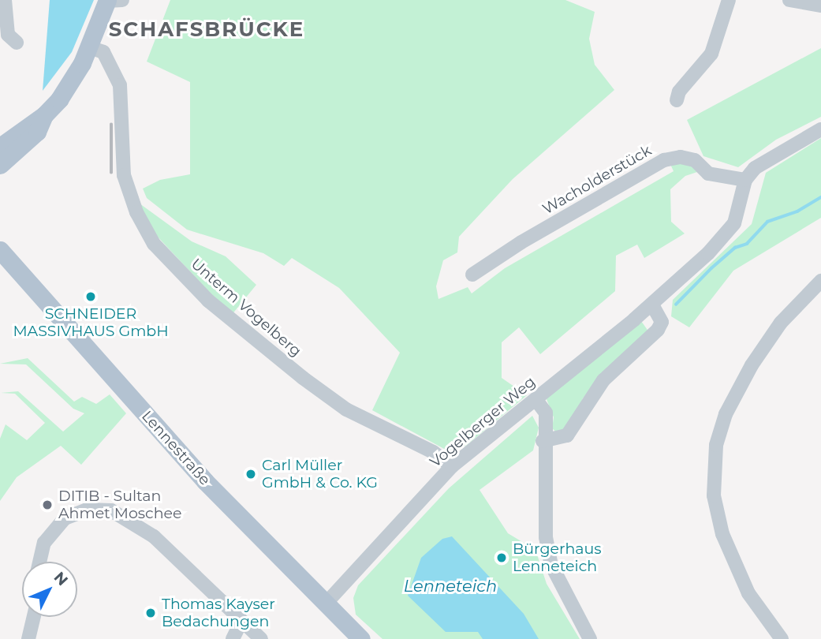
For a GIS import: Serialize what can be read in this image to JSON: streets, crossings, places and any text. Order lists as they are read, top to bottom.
{
  "streets": {
    "main road": ["Lennestraße"],
    "street": ["Wacholderstück", "Unterm Vogelberg", "Vogelberger Weg"]
  },
  "crossings": [
    ["Wacholderstück", "Vogelberger Weg"],
    ["Unterm Vogelberg", "Vogelberger Weg"],
    ["Vogelberger Weg", "Lennestraße"]
  ],
  "districts": ["SCHAFSBRÜCKE"],
  "water": ["Lenneteich"],
  "places": [
    "SCHNEIDER MASSIVHAUS GmbH",
    "Carl Müller GmbH & Co. KG",
    "DITIB - Sultan Ahmet Moschee",
    "Bürgerhaus Lenneteich",
    "Thomas Kayser Bedachungen"
  ],
  "north": "top right"
}
